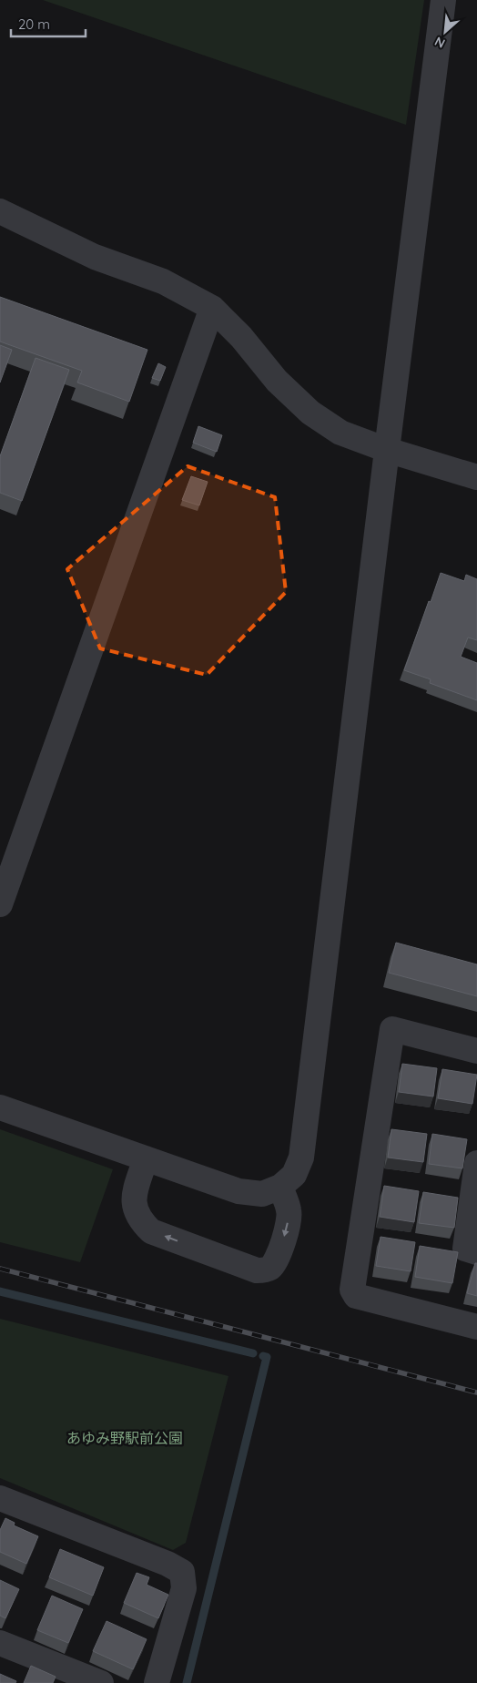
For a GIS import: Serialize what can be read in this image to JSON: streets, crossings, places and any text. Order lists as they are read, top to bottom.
{
  "parks": ["あゆみ野駅前公園"],
  "scale_bar": "20 m",
  "north": "bottom left"
}
